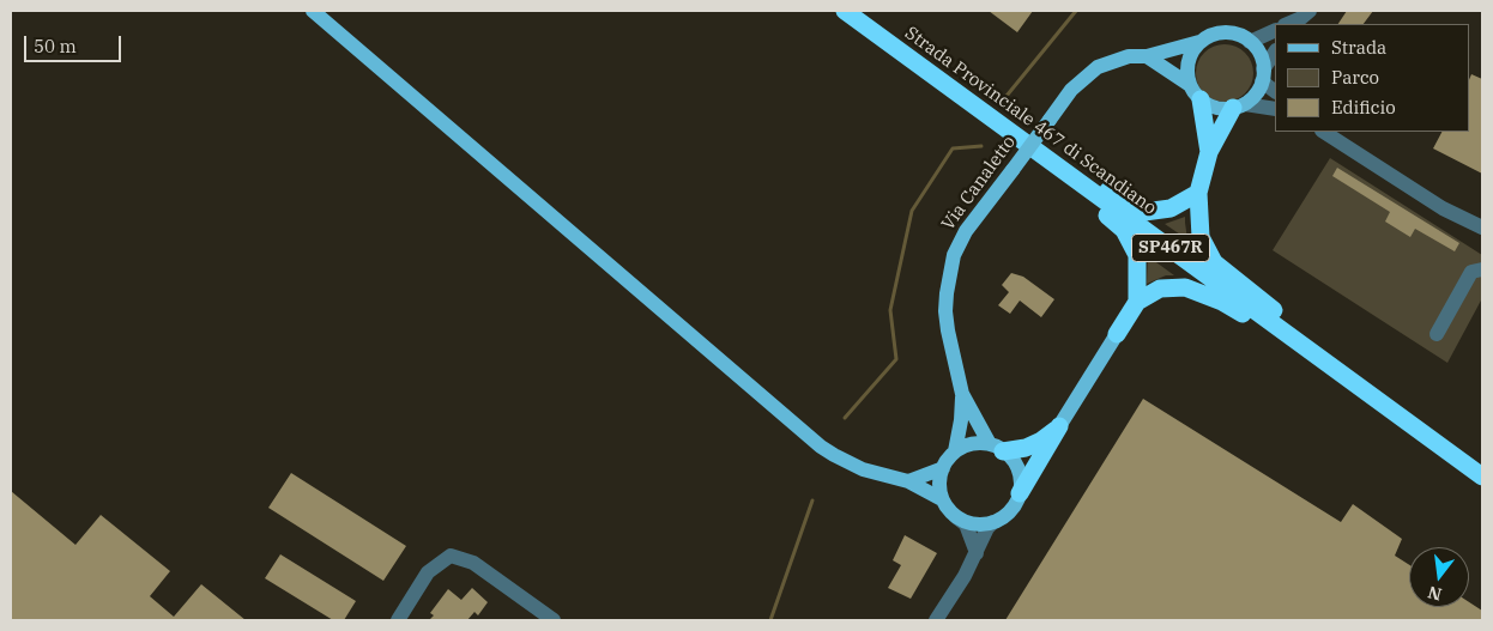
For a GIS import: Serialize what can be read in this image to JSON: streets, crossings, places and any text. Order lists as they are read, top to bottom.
{
  "streets": {
    "highway": ["Strada Provinciale 467 di Scandiano", "SP467R"],
    "main road": ["Via Canaletto"]
  },
  "legend": ["Strada", "Parco", "Edificio"],
  "scale_bar": "50 m",
  "north": "bottom"
}
